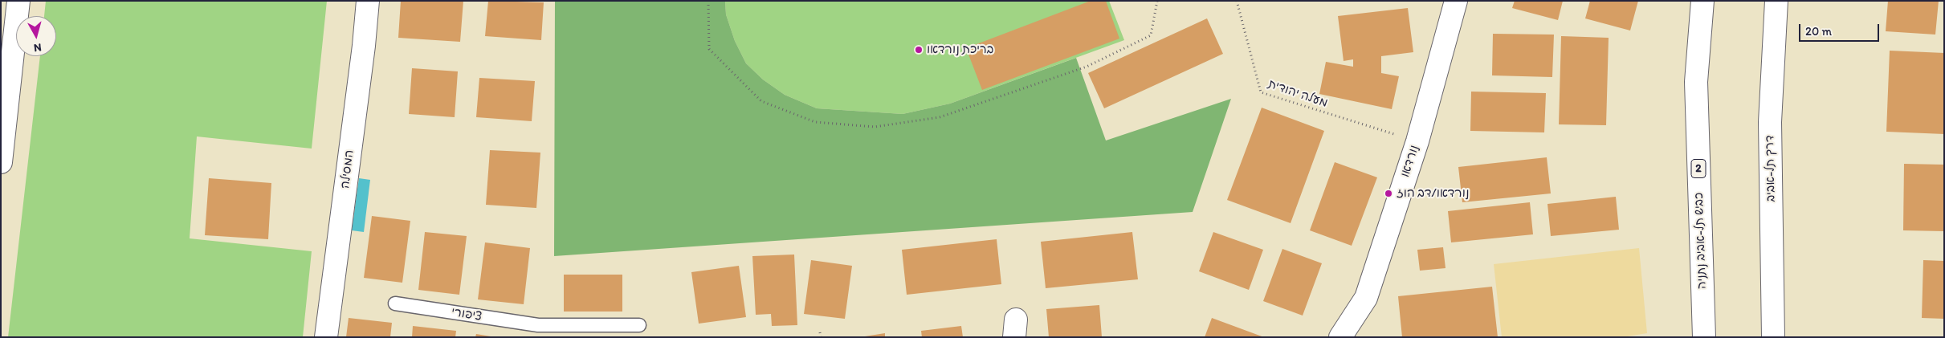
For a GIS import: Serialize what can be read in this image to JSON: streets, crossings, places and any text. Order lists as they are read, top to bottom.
{
  "streets": {
    "main road": [
      "נורדאו",
      "2",
      "דרך תל-אביב",
      "המסילה",
      "כביש תל-אביב נתניה"
    ],
    "lane": ["ציפורי"],
    "path": ["מעלה יהודית"]
  },
  "crossings": [
    ["מעלה יהודית", "נורדאו"]
  ],
  "places": ["בריכת נורדאו", "נורדאו/דב הוז"],
  "scale_bar": "20 m",
  "north": "bottom"
}
